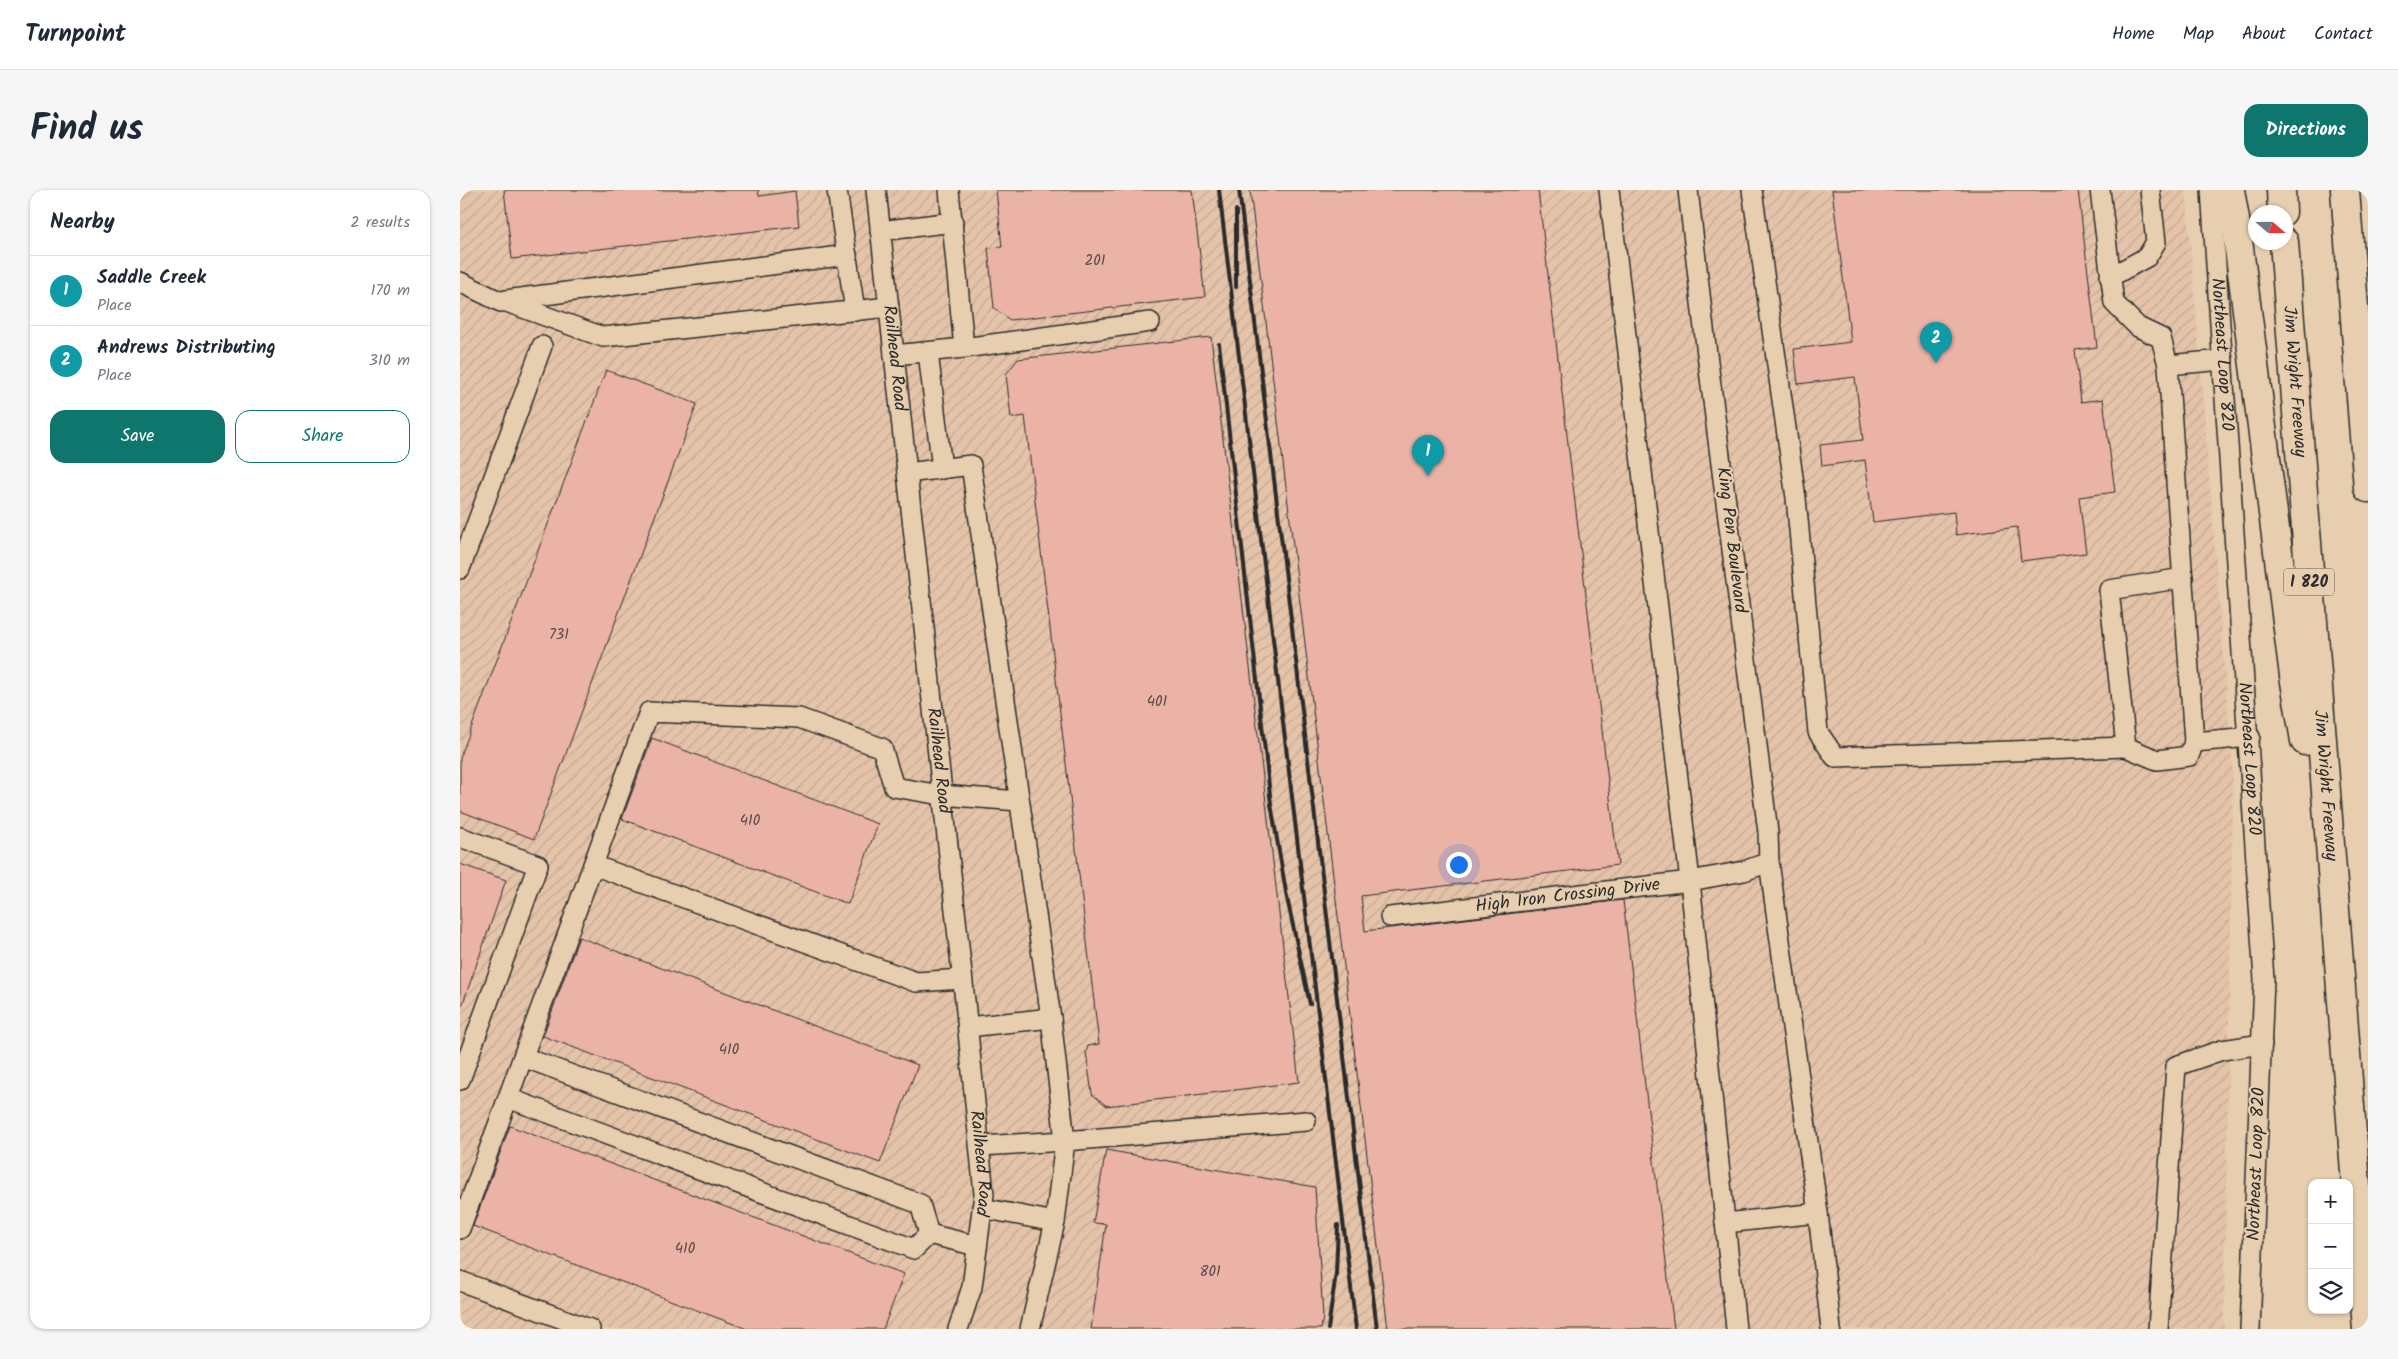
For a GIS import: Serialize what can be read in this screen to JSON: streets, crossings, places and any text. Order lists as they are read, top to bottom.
{
  "streets": {
    "highway": ["Jim Wright Freeway", "I 820"],
    "street": [
      "Northeast Loop 820",
      "Railhead Road",
      "King Pen Boulevard",
      "High Iron Crossing Drive"
    ]
  },
  "crossings": [
    ["King Pen Boulevard", "High Iron Crossing Drive"]
  ],
  "house_numbers": [
    "201",
    "731",
    "401",
    "410",
    "410",
    "410",
    "801"
  ],
  "north": "right",
  "page": {
    "header": "Turnpoint",
    "nav": [
      "Home",
      "Map",
      "About",
      "Contact"
    ],
    "title": "Find us",
    "buttons": [
      "Directions",
      ["Save", "Share"]
    ],
    "heading": ["Nearby", "2 results"],
    "list": [
      {
        "mark": "1",
        "name": "Saddle Creek",
        "note": "Place",
        "value": "170 m"
      },
      {
        "mark": "2",
        "name": "Andrews Distributing",
        "note": "Place",
        "value": "310 m"
      }
    ],
    "pins": ["2", "1"],
    "map_buttons": ["+", "−"]
  }
}
